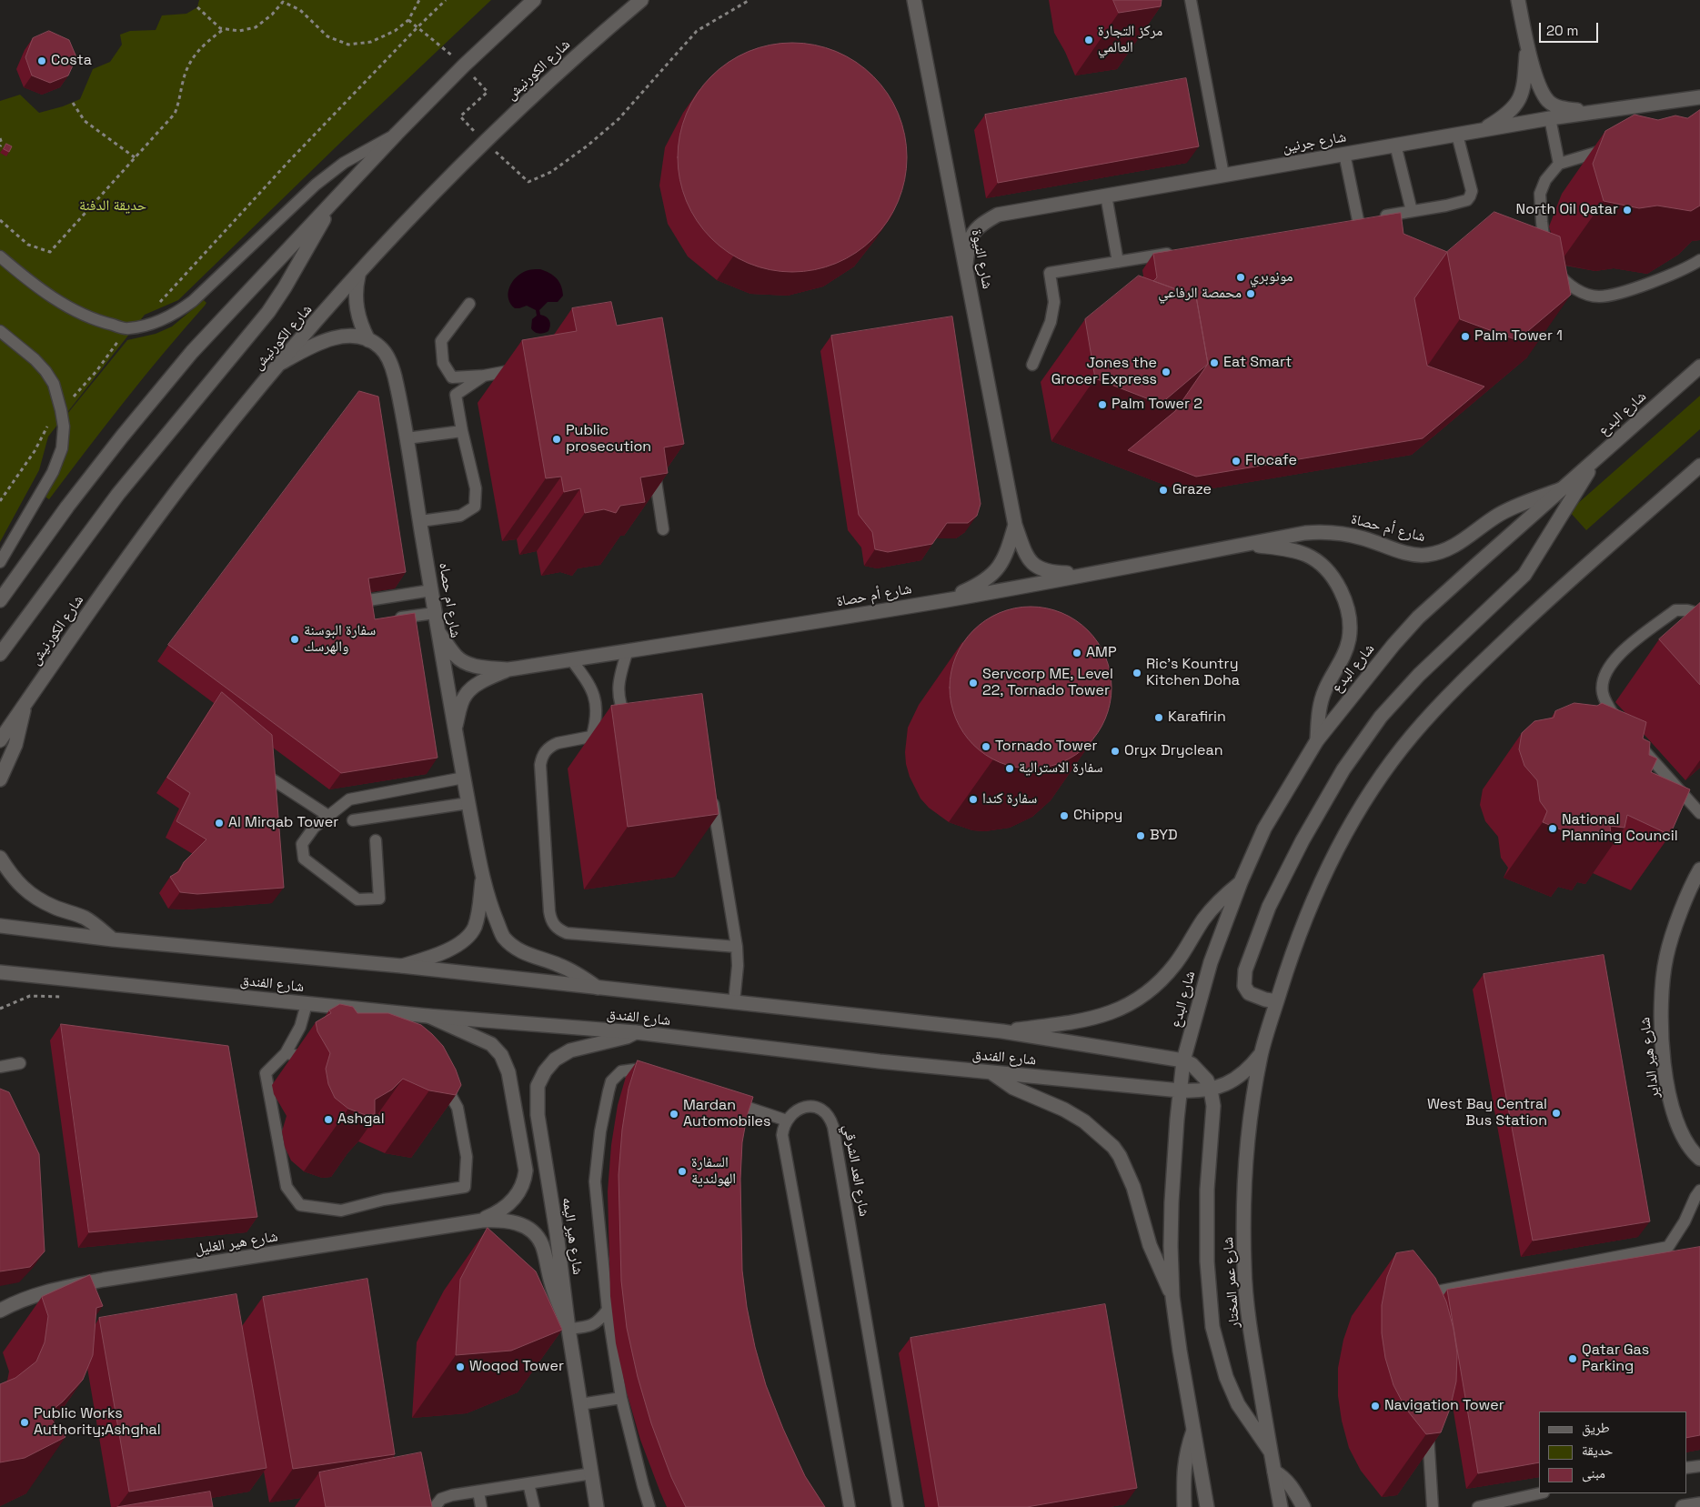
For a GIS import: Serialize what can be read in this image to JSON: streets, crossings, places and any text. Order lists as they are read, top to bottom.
{
  "streets": {
    "street": [
      "شارع الكورنيش",
      "شارع جرنين",
      "شارع النيوة",
      "شارع البدع",
      "شارع أم حصاة",
      "شارع ام حصاه",
      "شارع الفندق",
      "شارع هير الداير",
      "شارع هير اليمه",
      "شارع هير الغليل",
      "شارع عمر المختار"
    ],
    "lane": ["شارع العد الشرقي"]
  },
  "crossings": [
    ["شارع الكورنيش", "شارع ام حصاه"],
    ["شارع جرنين", "شارع النيوة"],
    ["شارع النيوة", "شارع أم حصاة"],
    ["شارع البدع", "شارع أم حصاة"],
    ["شارع البدع", "شارع الفندق"],
    ["شارع أم حصاة", "شارع ام حصاه"],
    ["شارع ام حصاه", "شارع الفندق"],
    ["شارع الفندق", "شارع هير اليمه"],
    ["شارع الفندق", "شارع هير الغليل"],
    ["شارع الفندق", "شارع عمر المختار"],
    ["شارع هير اليمه", "شارع هير الغليل"]
  ],
  "parks": ["حديقة الدفنة"],
  "places": [
    "مركز التجارة العالمي",
    "Costa",
    "North Oil Qatar",
    "مونوبري",
    "محمصة الرفاعي",
    "Palm Tower 1",
    "Eat Smart",
    "Jones the Grocer Express",
    "Palm Tower 2",
    "Public prosecution",
    "Flocafe",
    "Graze",
    "سفارة البوسنة والهرسك",
    "AMP",
    "Ric's Kountry Kitchen Doha",
    "Servcorp ME, Level 22, Tornado Tower",
    "Karafirin",
    "Tornado Tower",
    "Oryx Dryclean",
    "سفارة الاسترالية",
    "سفارة كندا",
    "Chippy",
    "Al Mirqab Tower",
    "National Planning Council",
    "BYD",
    "West Bay Central Bus Station",
    "Mardan Automobiles",
    "Ashgal",
    "السفارة الهولندية",
    "Qatar Gas Parking",
    "Woqod Tower",
    "Navigation Tower",
    "Public Works Authority;Ashghal"
  ],
  "legend": ["طريق", "حديقة", "مبنى"],
  "scale_bar": "20 m"
}
